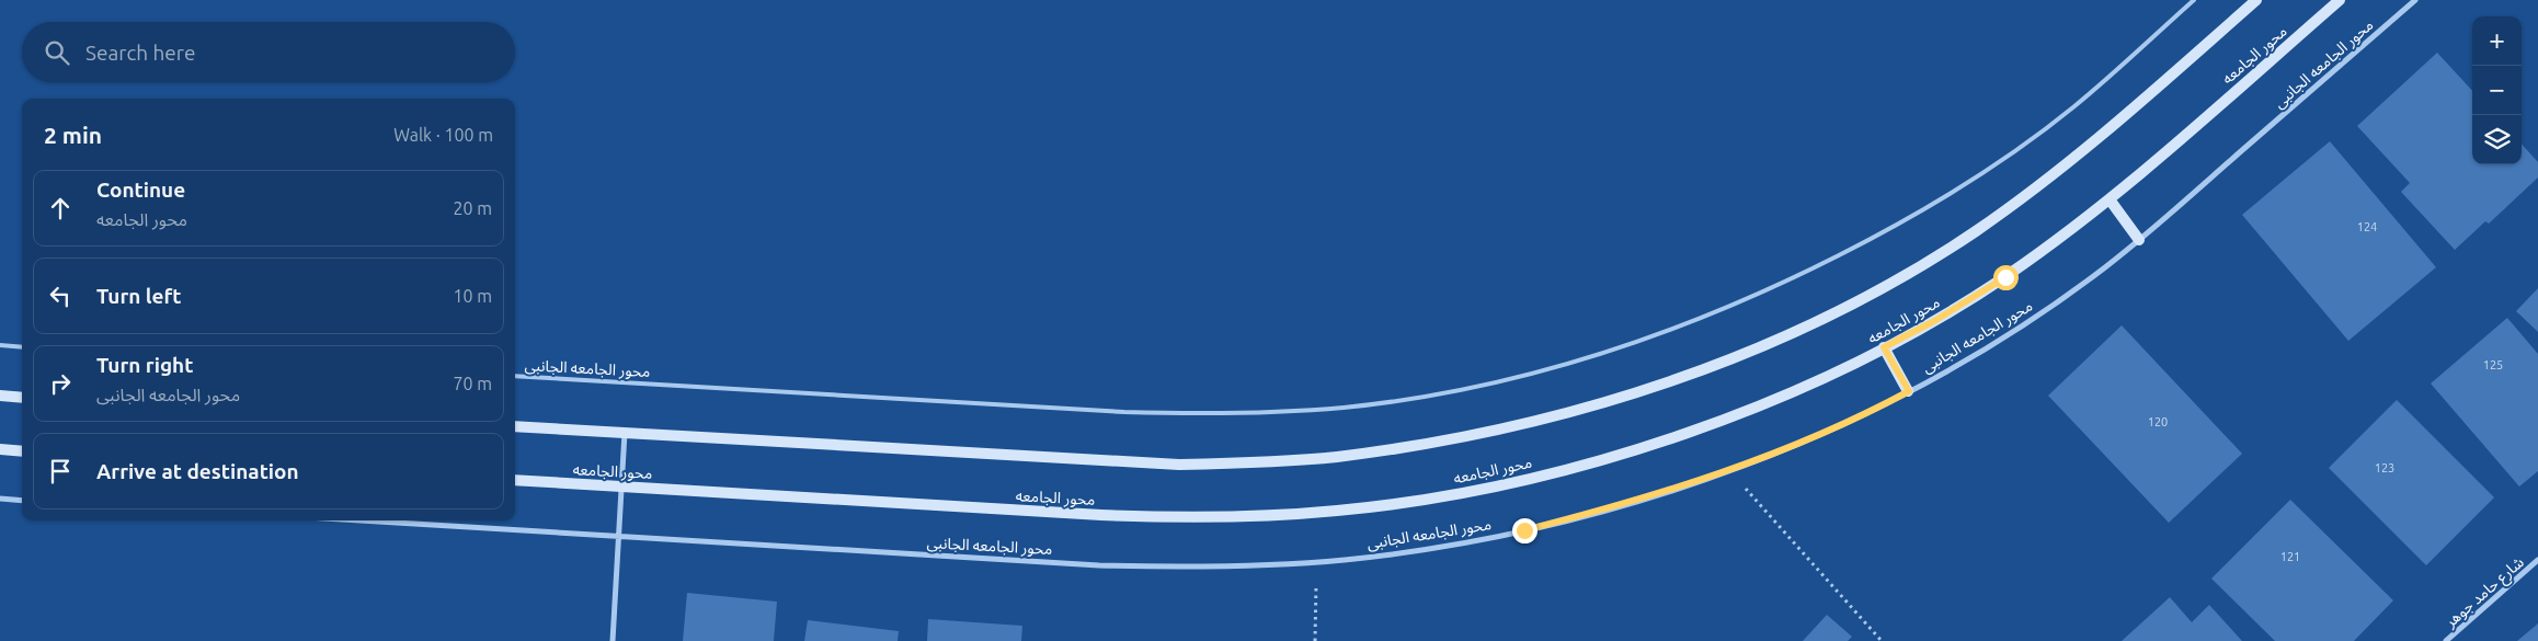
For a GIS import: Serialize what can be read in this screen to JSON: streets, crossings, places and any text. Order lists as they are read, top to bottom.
{
  "streets": {
    "street": ["محور الجامعه", "محور الجامعه الجانبى", "شارع حامد جوهر"]
  },
  "house_numbers": [
    "124",
    "125",
    "120",
    "123",
    "121"
  ],
  "page": {
    "map_buttons": ["+", "−"],
    "search": "Search here",
    "heading": ["2 min", "Walk · 100 m"],
    "list": [
      ["Continue", "محور الجامعه", "20 m"],
      ["Turn left", "10 m"],
      ["Turn right", "محور الجامعه الجانبى", "70 m"],
      "Arrive at destination"
    ]
  }
}
